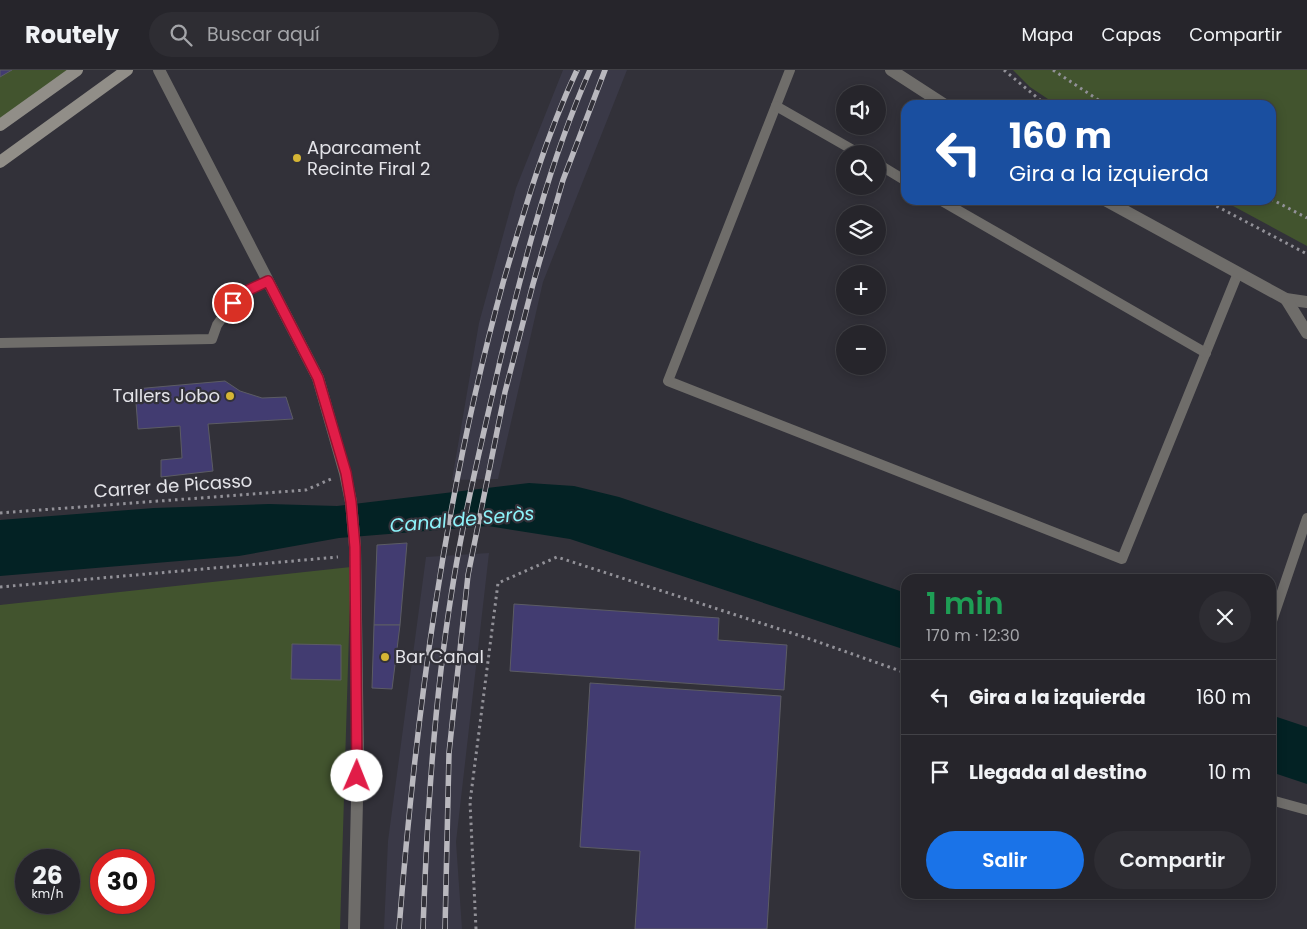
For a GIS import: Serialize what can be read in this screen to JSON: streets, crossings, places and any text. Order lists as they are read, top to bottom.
{
  "streets": {
    "path": ["Carrer de Picasso"]
  },
  "water": ["Canal de Seròs"],
  "places": ["Aparcament Recinte Firal 2", "Tallers Jobo", "Bar Canal"],
  "page": {
    "header": "Routely",
    "search": "Buscar aquí",
    "nav": ["Mapa", "Capas", "Compartir"],
    "map_buttons": ["+", "−"],
    "turn": ["160 m", "Gira a la izquierda"],
    "heading": ["1 min", "170 m · 12:30"],
    "list": [
      {
        "name": "Gira a la izquierda",
        "value": "160 m"
      },
      {
        "name": "Llegada al destino",
        "value": "10 m"
      }
    ],
    "buttons": ["Salir", "Compartir"],
    "speed": "26 km/h",
    "limit": "30"
  }
}
